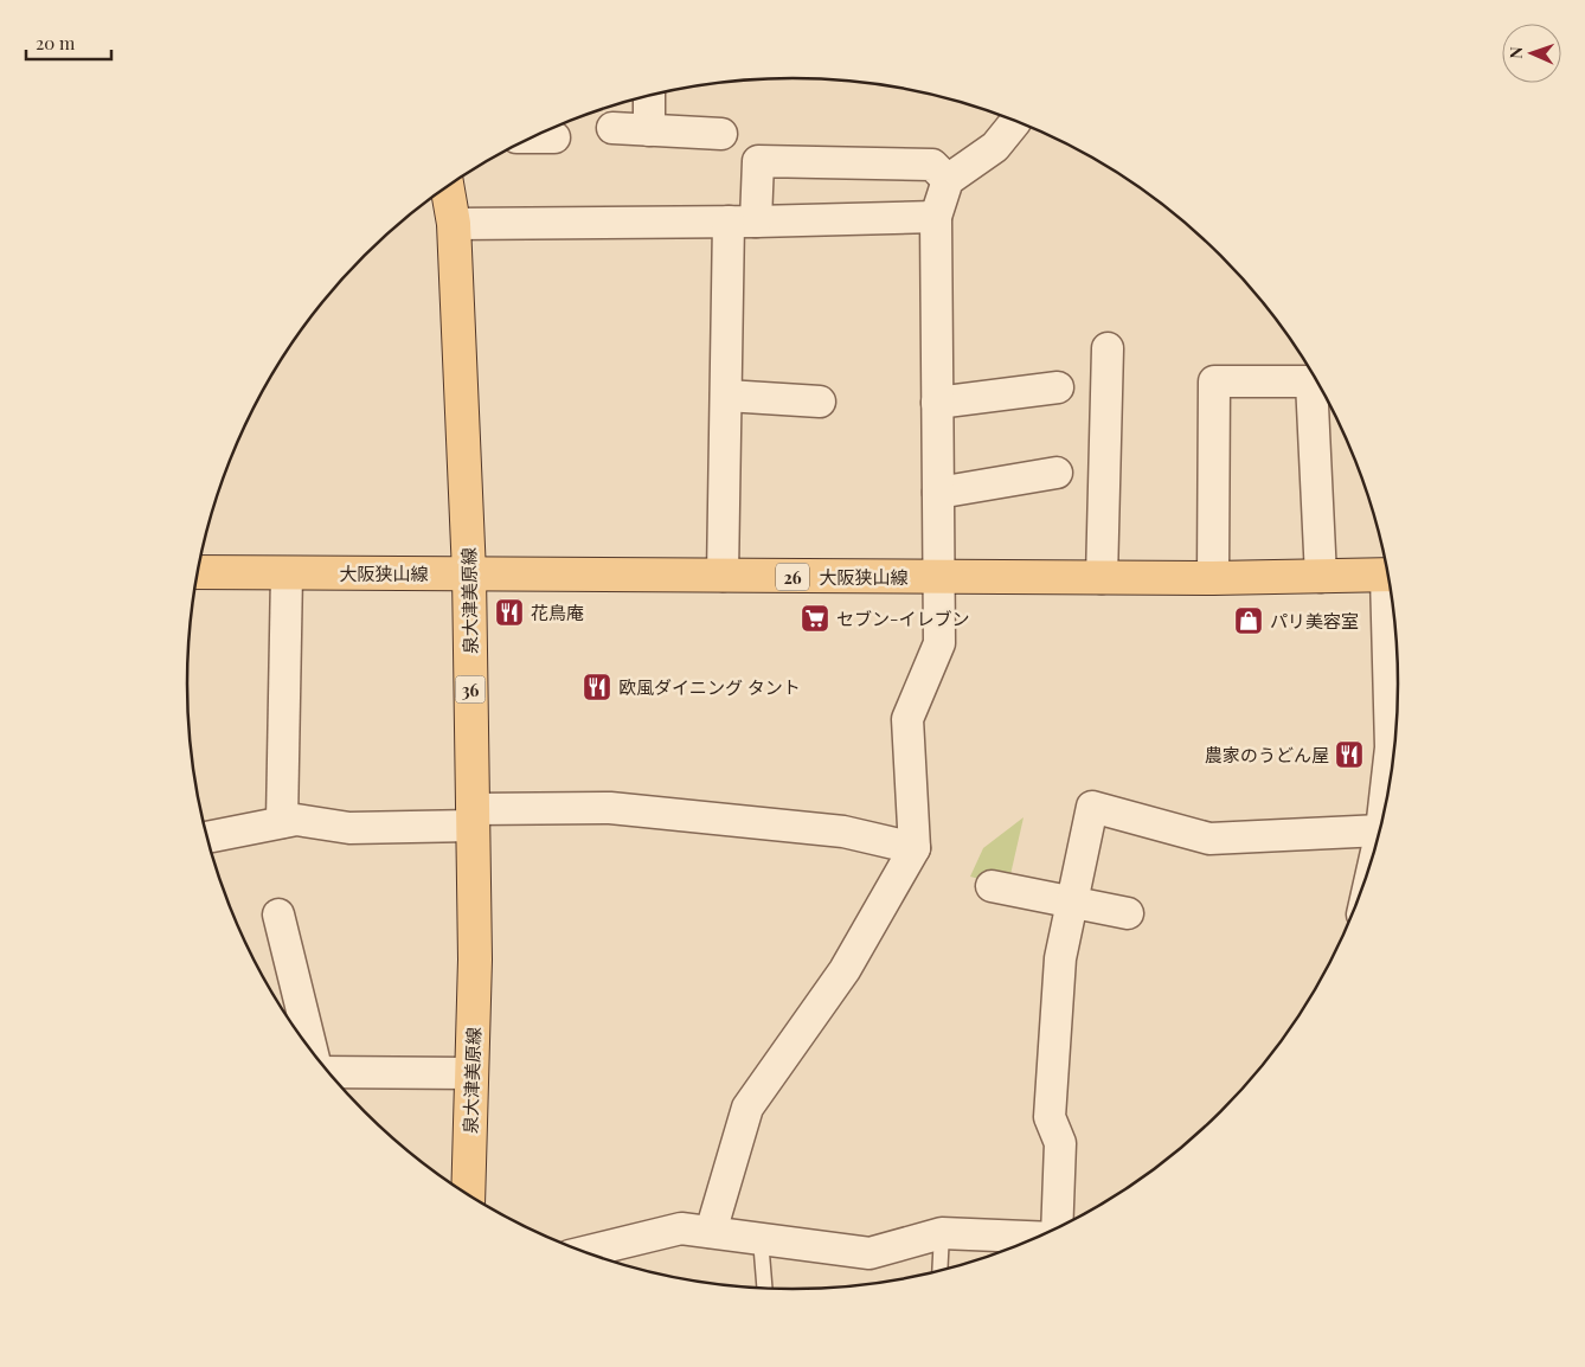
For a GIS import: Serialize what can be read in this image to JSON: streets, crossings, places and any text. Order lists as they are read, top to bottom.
{
  "streets": {
    "main road": [
      "大阪狭山線",
      "26",
      "泉大津美原線",
      "36"
    ]
  },
  "crossings": [
    ["大阪狭山線", "泉大津美原線"]
  ],
  "places": {
    "restaurant": ["花鳥庵", "欧風ダイニング タント", "農家のうどん屋"],
    "supermarket": ["セブン-イレブン"],
    "shop": ["パリ美容室"]
  },
  "scale_bar": "20 m",
  "north": "left"
}
